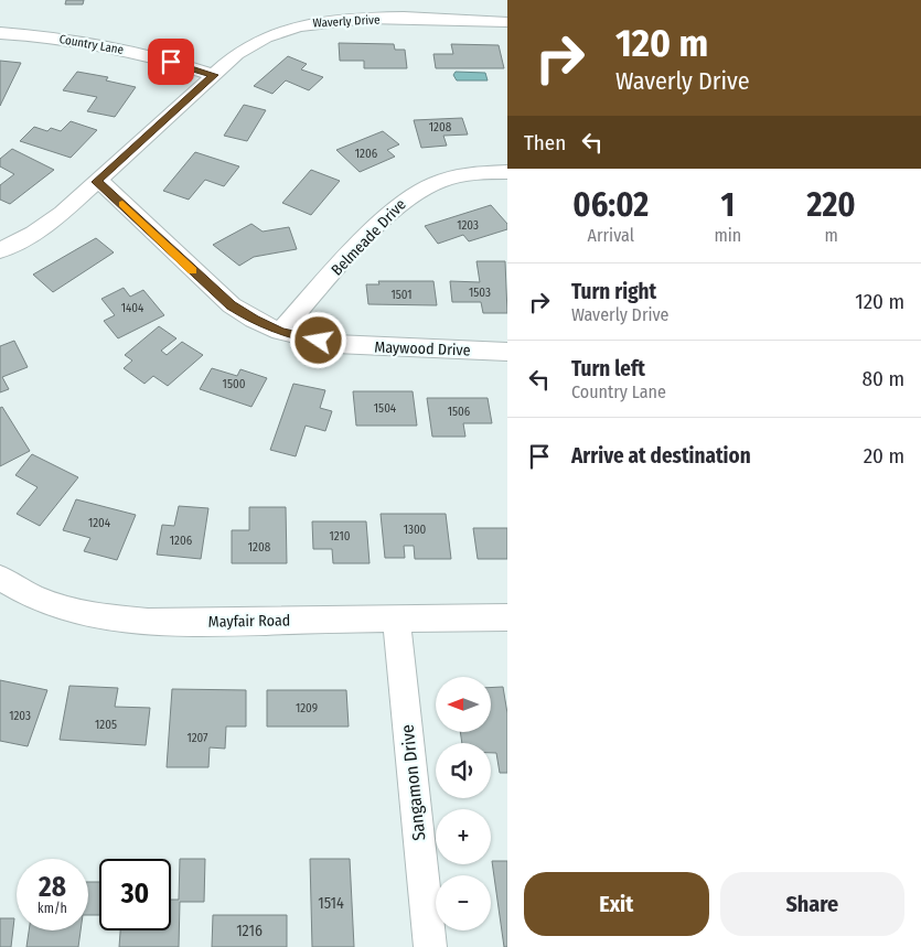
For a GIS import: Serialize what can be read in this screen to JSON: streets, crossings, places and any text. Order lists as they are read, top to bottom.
{
  "streets": {
    "street": [
      "Waverly Drive",
      "Country Lane",
      "Belmeade Drive",
      "Maywood Drive",
      "Mayfair Road",
      "Sangamon Drive"
    ]
  },
  "crossings": [
    ["Waverly Drive", "Country Lane"],
    ["Waverly Drive", "Maywood Drive"],
    ["Belmeade Drive", "Maywood Drive"],
    ["Mayfair Road", "Sangamon Drive"]
  ],
  "house_numbers": [
    "1208",
    "1206",
    "1203",
    "1503",
    "1501",
    "1404",
    "1500",
    "1504",
    "1506",
    "1204",
    "1300",
    "1210",
    "1206",
    "1208",
    "1209",
    "1203",
    "1205",
    "1207",
    "1514",
    "1216"
  ],
  "north": "left",
  "page": {
    "turn": ["120 m", "Waverly Drive"],
    "then": "Then",
    "eta": [
      "06:02",
      "Arrival",
      "1",
      "min",
      "220",
      "m"
    ],
    "list": [
      {
        "name": "Turn right",
        "note": "Waverly Drive",
        "value": "120 m"
      },
      {
        "name": "Turn left",
        "note": "Country Lane",
        "value": "80 m"
      },
      {
        "name": "Arrive at destination",
        "value": "20 m"
      }
    ],
    "map_buttons": ["+", "−"],
    "speed": "28 km/h",
    "limit": "30",
    "buttons": ["Exit", "Share"]
  }
}
